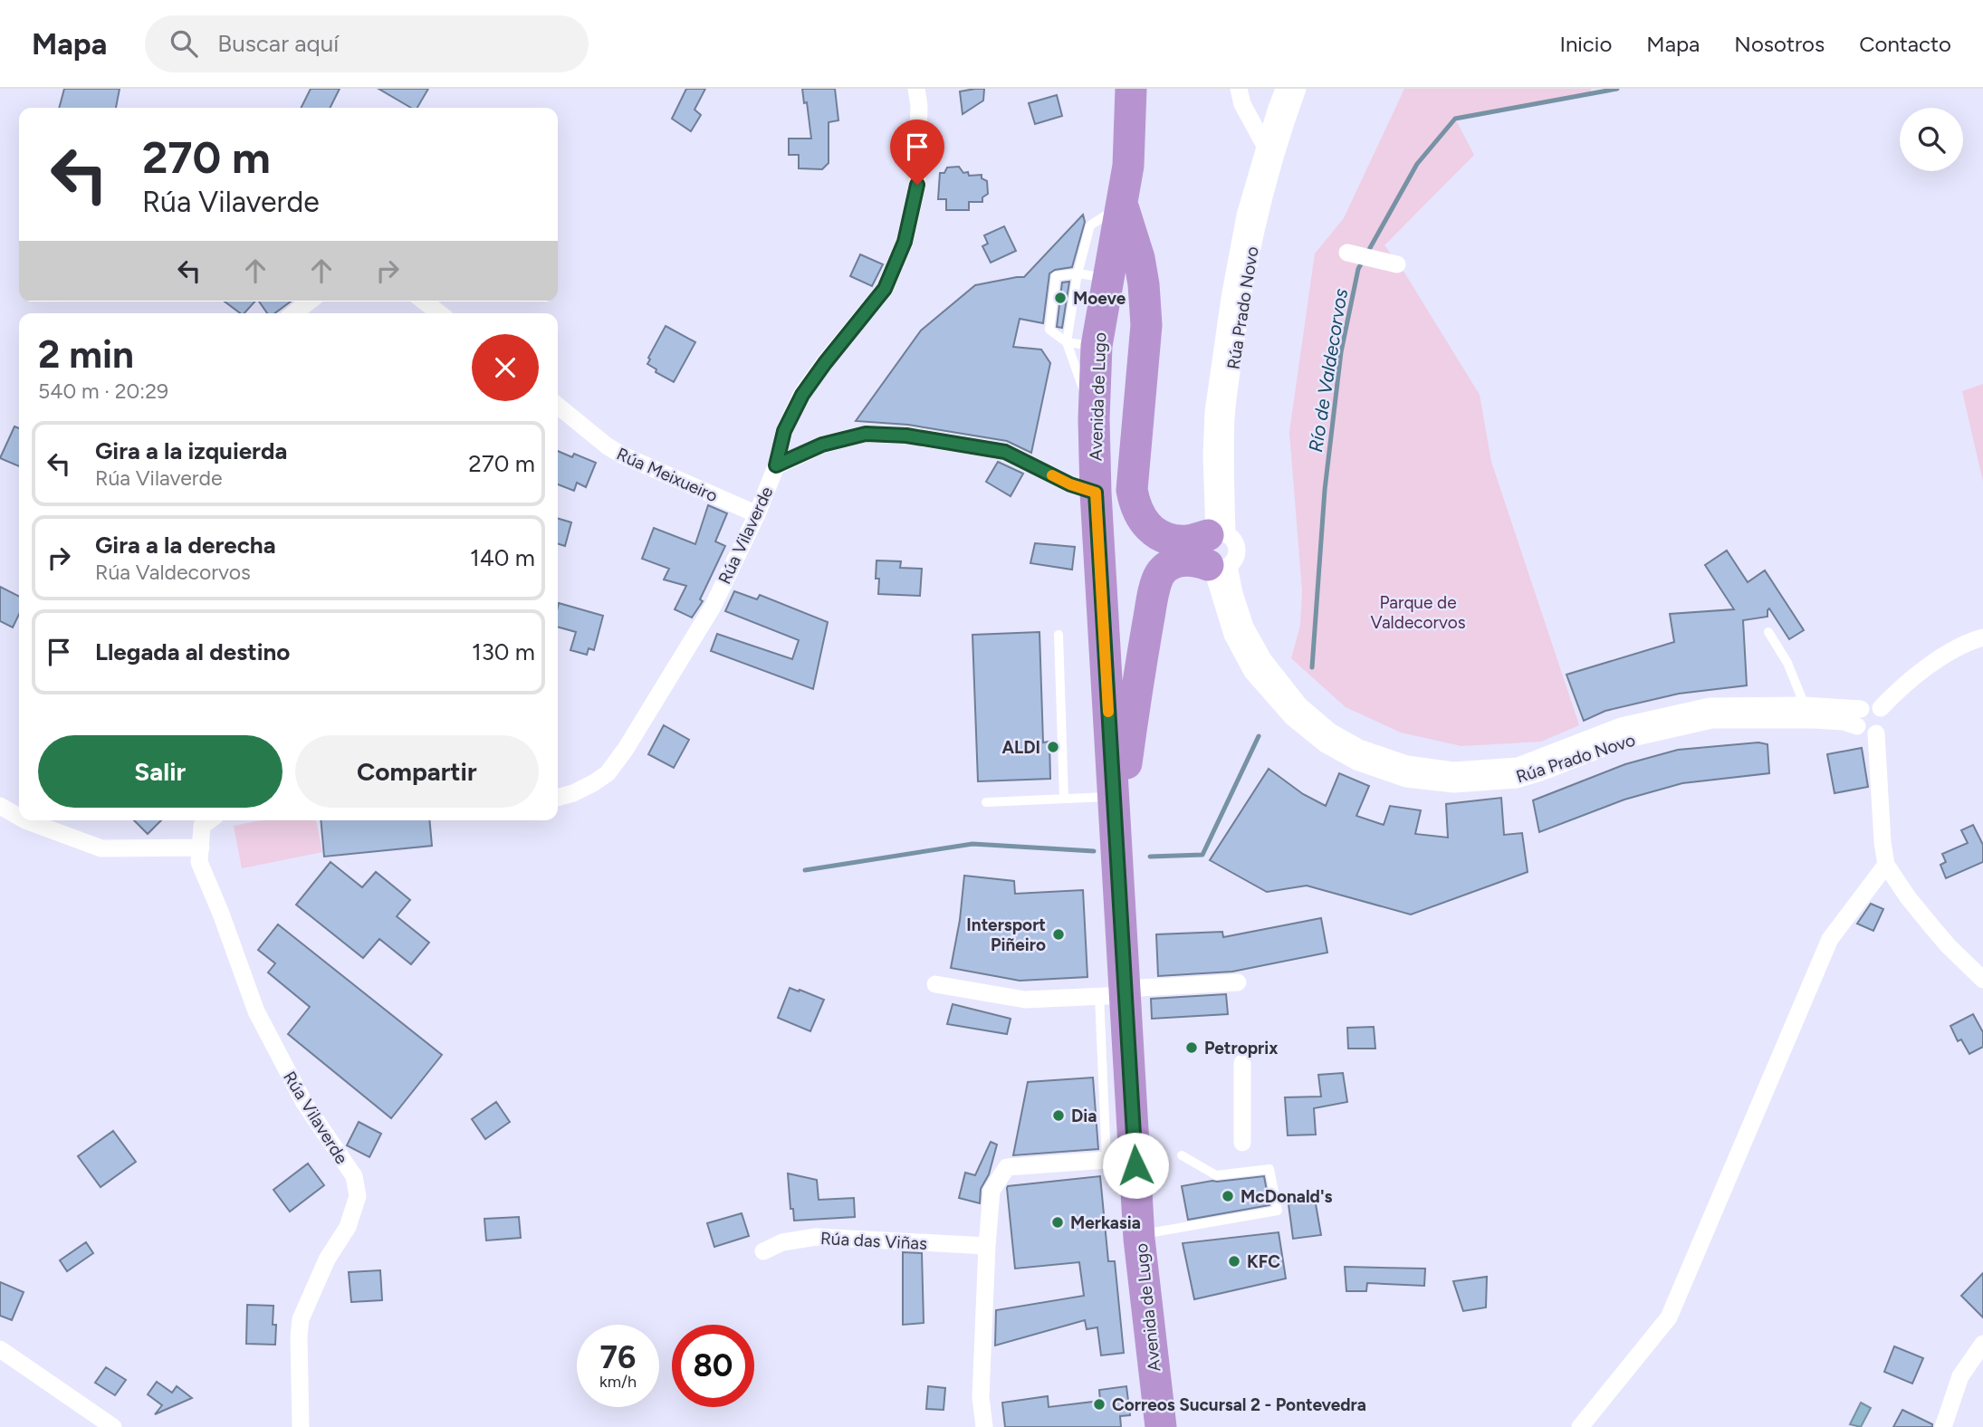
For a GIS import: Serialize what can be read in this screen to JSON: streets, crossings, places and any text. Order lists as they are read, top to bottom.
{
  "streets": {
    "highway": ["Avenida de Lugo"],
    "street": [
      "Rúa Prado Novo",
      "Rúa Meixueiro",
      "Rúa Vilaverde",
      "Rúa das Viñas"
    ]
  },
  "crossings": [
    ["Avenida de Lugo", "Rúa Vilaverde"],
    ["Rúa Meixueiro", "Rúa Vilaverde"]
  ],
  "water": ["Río de Valdecorvos"],
  "parks": ["Parque de Valdecorvos"],
  "places": [
    "Moeve",
    "ALDI",
    "Intersport Piñeiro",
    "Petroprix",
    "Dia",
    "McDonald's",
    "Merkasia",
    "KFC",
    "Correos Sucursal 2 - Pontevedra"
  ],
  "page": {
    "header": "Mapa",
    "search": "Buscar aquí",
    "nav": [
      "Inicio",
      "Mapa",
      "Nosotros",
      "Contacto"
    ],
    "turn": ["270 m", "Rúa Vilaverde"],
    "heading": ["2 min", "540 m · 20:29"],
    "list": [
      {
        "name": "Gira a la izquierda",
        "note": "Rúa Vilaverde",
        "value": "270 m"
      },
      {
        "name": "Gira a la derecha",
        "note": "Rúa Valdecorvos",
        "value": "140 m"
      },
      {
        "name": "Llegada al destino",
        "value": "130 m"
      }
    ],
    "buttons": ["Salir", "Compartir"],
    "speed": "76 km/h",
    "limit": "80"
  }
}
